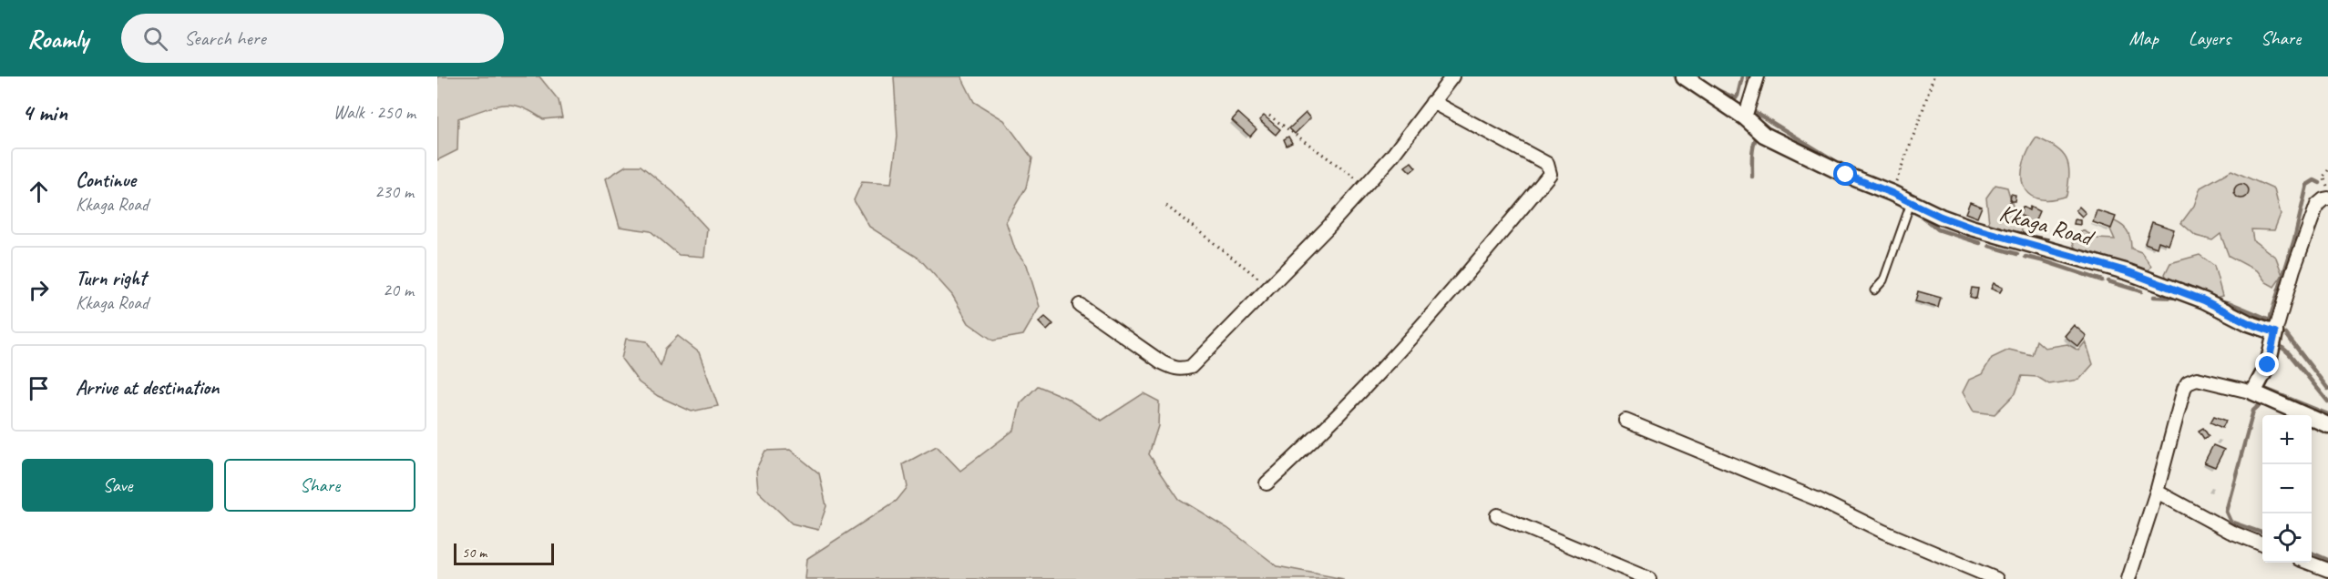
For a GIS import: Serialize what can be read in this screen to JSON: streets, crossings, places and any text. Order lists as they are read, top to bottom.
{
  "streets": {
    "street": ["Kkaga Road"]
  },
  "scale_bar": "50 m",
  "page": {
    "header": "Roamly",
    "search": "Search here",
    "nav": ["Map", "Layers", "Share"],
    "heading": ["4 min", "Walk · 250 m"],
    "list": [
      ["Continue", "Kkaga Road", "230 m"],
      ["Turn right", "Kkaga Road", "20 m"],
      "Arrive at destination"
    ],
    "map_buttons": ["+", "−"],
    "buttons": ["Save", "Share"],
    "scale": "50 m"
  }
}
